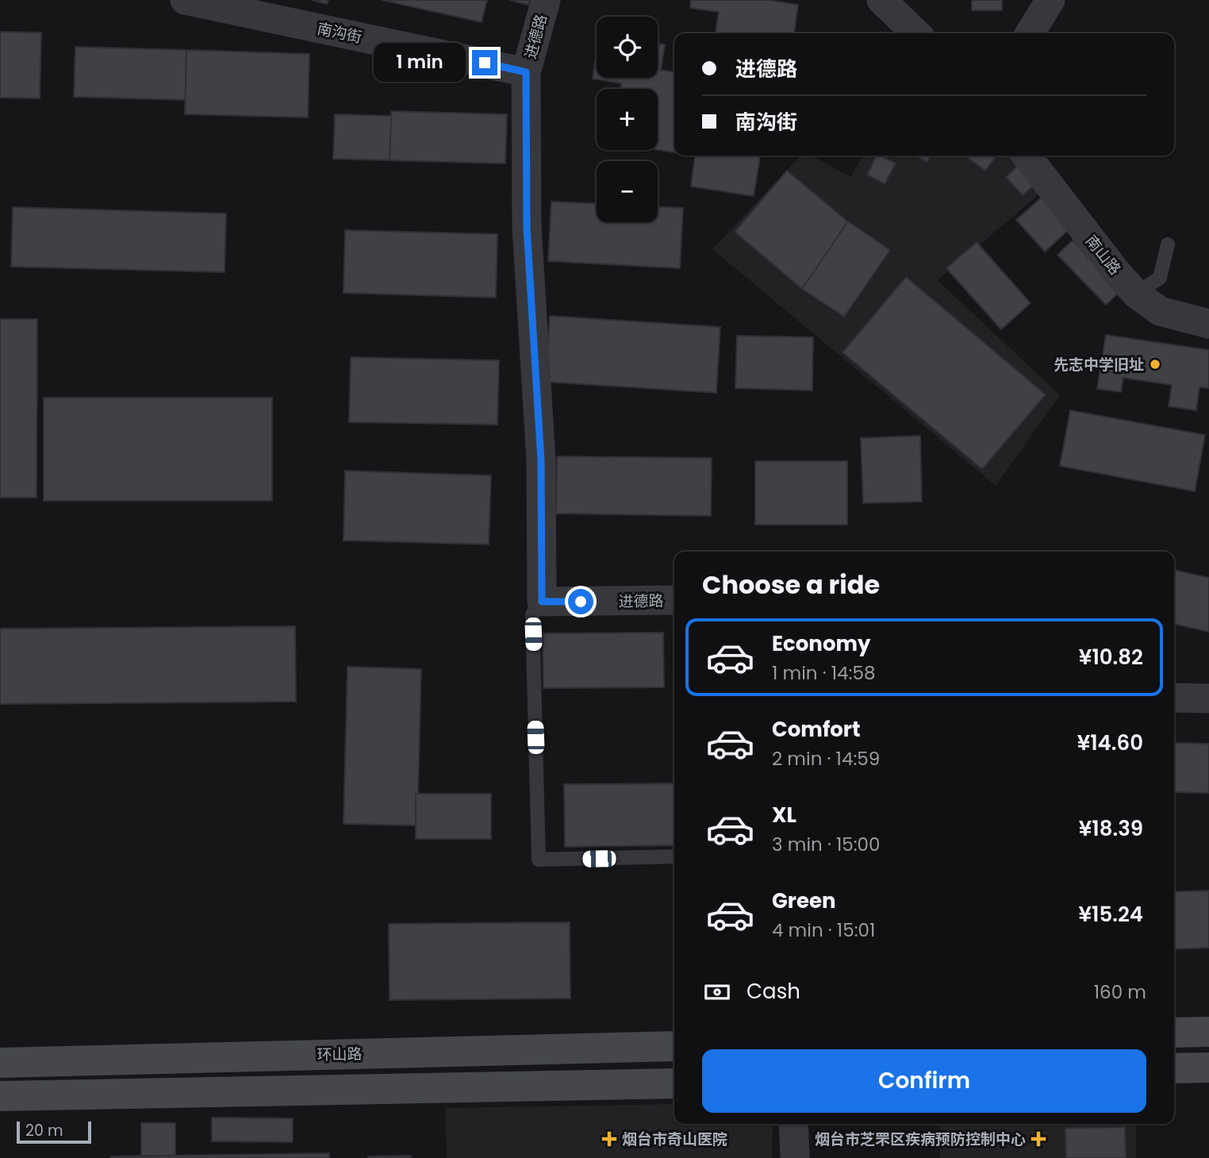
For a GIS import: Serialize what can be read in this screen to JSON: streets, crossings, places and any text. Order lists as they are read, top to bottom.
{
  "streets": {
    "main road": ["环山路"],
    "street": ["南沟街", "进德路", "南山路"]
  },
  "crossings": [
    ["南沟街", "进德路"]
  ],
  "places": {
    "other": ["先志中学旧址"],
    "health": ["烟台市奇山医院", "烟台市芝罘区疾病预防控制中心"]
  },
  "scale_bar": "20 m",
  "page": {
    "map_buttons": ["+", "−"],
    "banner": ["进德路", "南沟街"],
    "bubble": "1 min",
    "heading": "Choose a ride",
    "list": [
      {
        "name": "Economy",
        "note": "1 min · 14:58",
        "value": "¥10.82"
      },
      {
        "name": "Comfort",
        "note": "2 min · 14:59",
        "value": "¥14.60"
      },
      {
        "name": "XL",
        "note": "3 min · 15:00",
        "value": "¥18.39"
      },
      {
        "name": "Green",
        "note": "4 min · 15:01",
        "value": "¥15.24"
      }
    ],
    "pay": ["Cash", "160 m"],
    "buttons": "Confirm",
    "scale": "20 m"
  }
}
